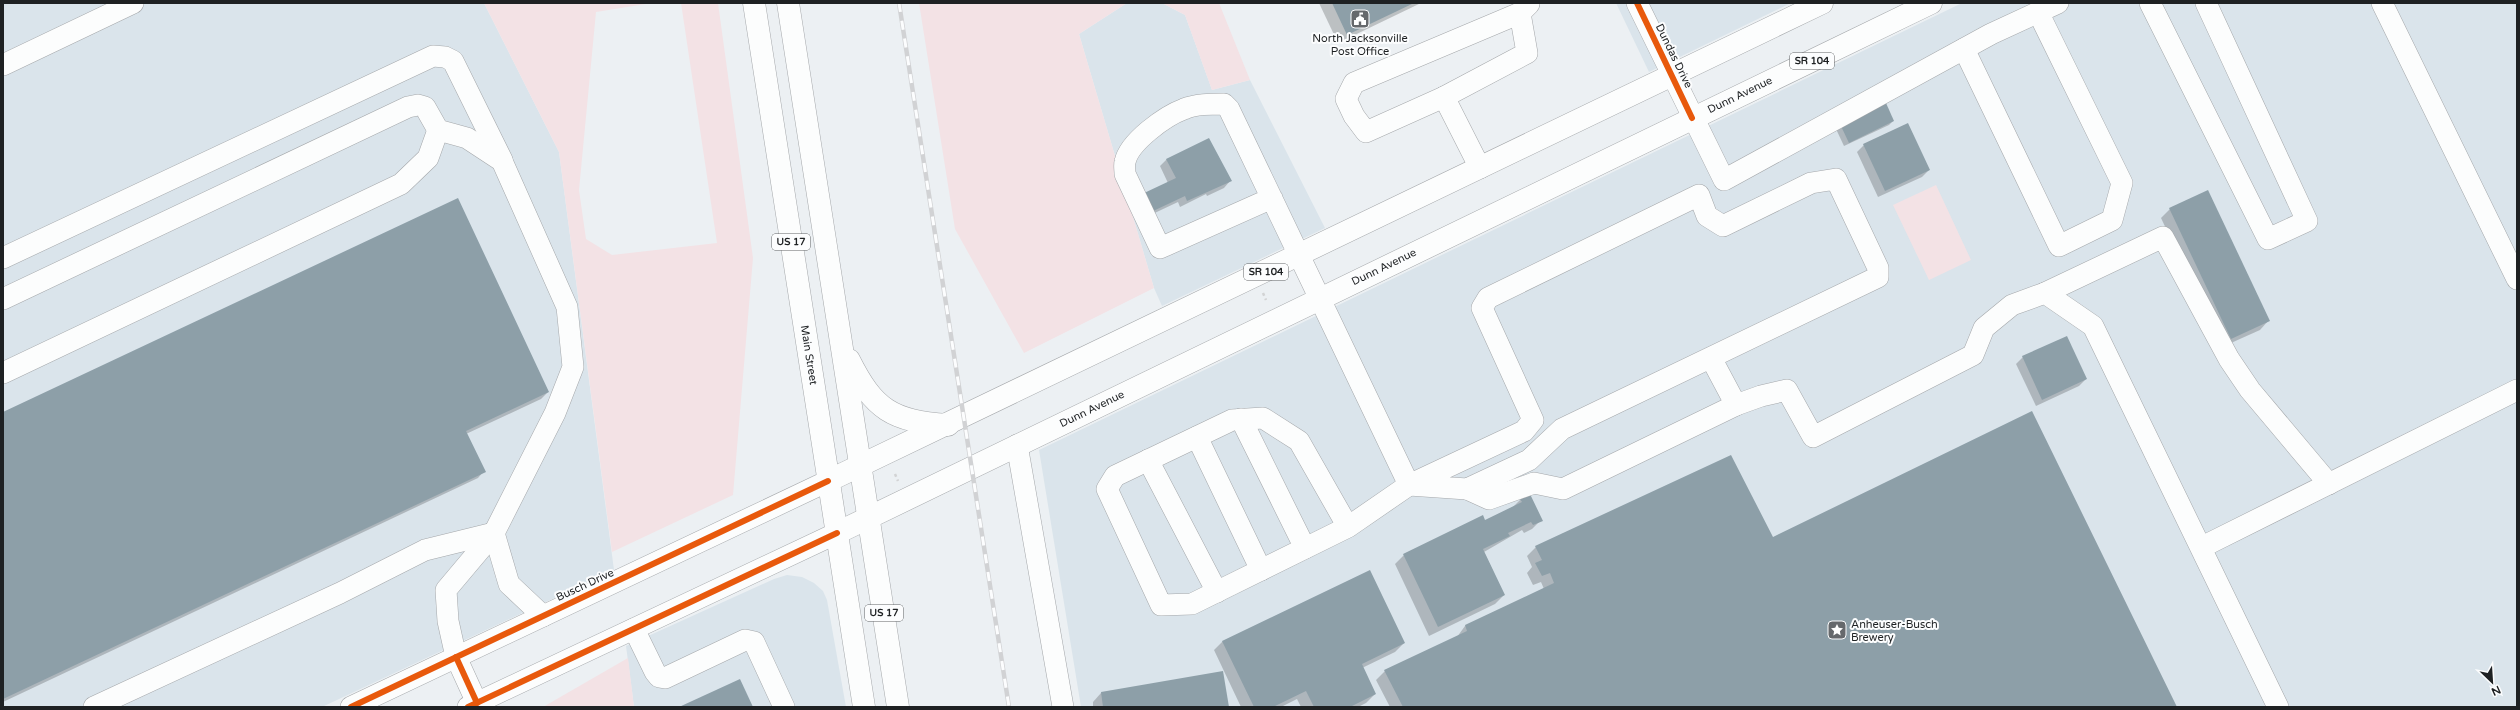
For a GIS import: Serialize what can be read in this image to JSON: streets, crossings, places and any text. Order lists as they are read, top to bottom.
{
  "streets": {
    "main road": [
      "SR 104",
      "Dunn Avenue",
      "US 17",
      "Main Street"
    ],
    "street": ["Dundas Drive", "Busch Drive"]
  },
  "crossings": [
    ["Dundas Drive", "SR 104"],
    ["Dundas Drive", "Dunn Avenue"],
    ["SR 104", "US 17"],
    ["SR 104", "Main Street"],
    ["SR 104", "Busch Drive"],
    ["Dunn Avenue", "US 17"],
    ["Dunn Avenue", "Main Street"],
    ["Main Street", "Busch Drive"]
  ],
  "places": {
    "public building": ["North Jacksonville Post Office"],
    "place": ["Anheuser-Busch Brewery"]
  },
  "north": "bottom right"
}
